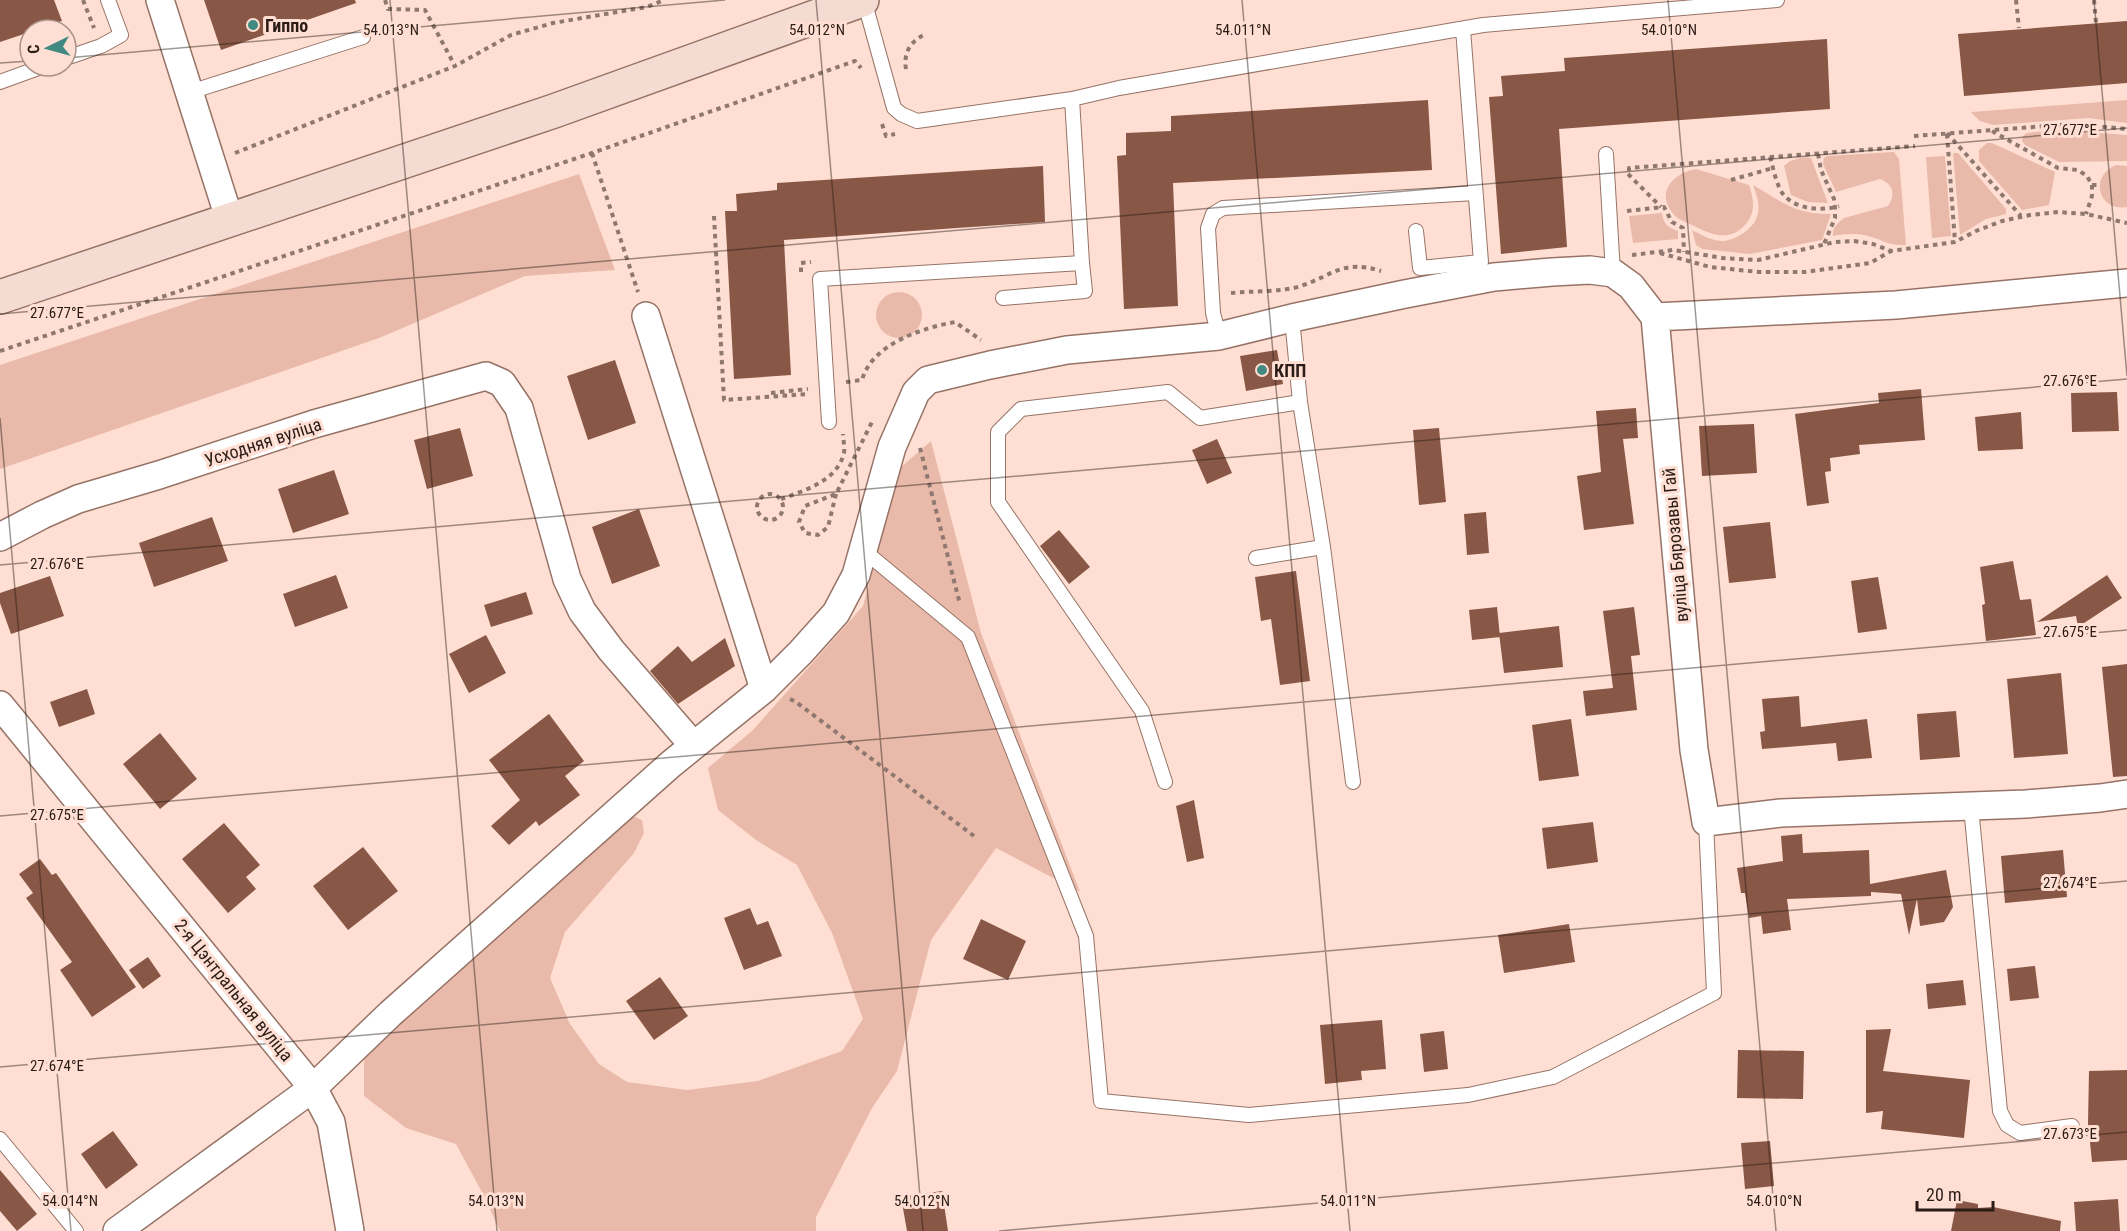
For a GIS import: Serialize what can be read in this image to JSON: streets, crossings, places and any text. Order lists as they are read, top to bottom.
{
  "streets": {
    "street": ["Усходняя вуліца", "вуліца Бярозавы Гай", "2-я Цэнтральная вуліца"]
  },
  "places": ["Гиппо", "КПП"],
  "scale_bar": "20 m",
  "north": "left",
  "coordinates": [
    "54.013°N",
    "54.012°N",
    "54.011°N",
    "54.010°N",
    "27.677°E",
    "27.676°E",
    "27.675°E",
    "27.674°E",
    "27.673°E",
    "54.014°N"
  ]
}
